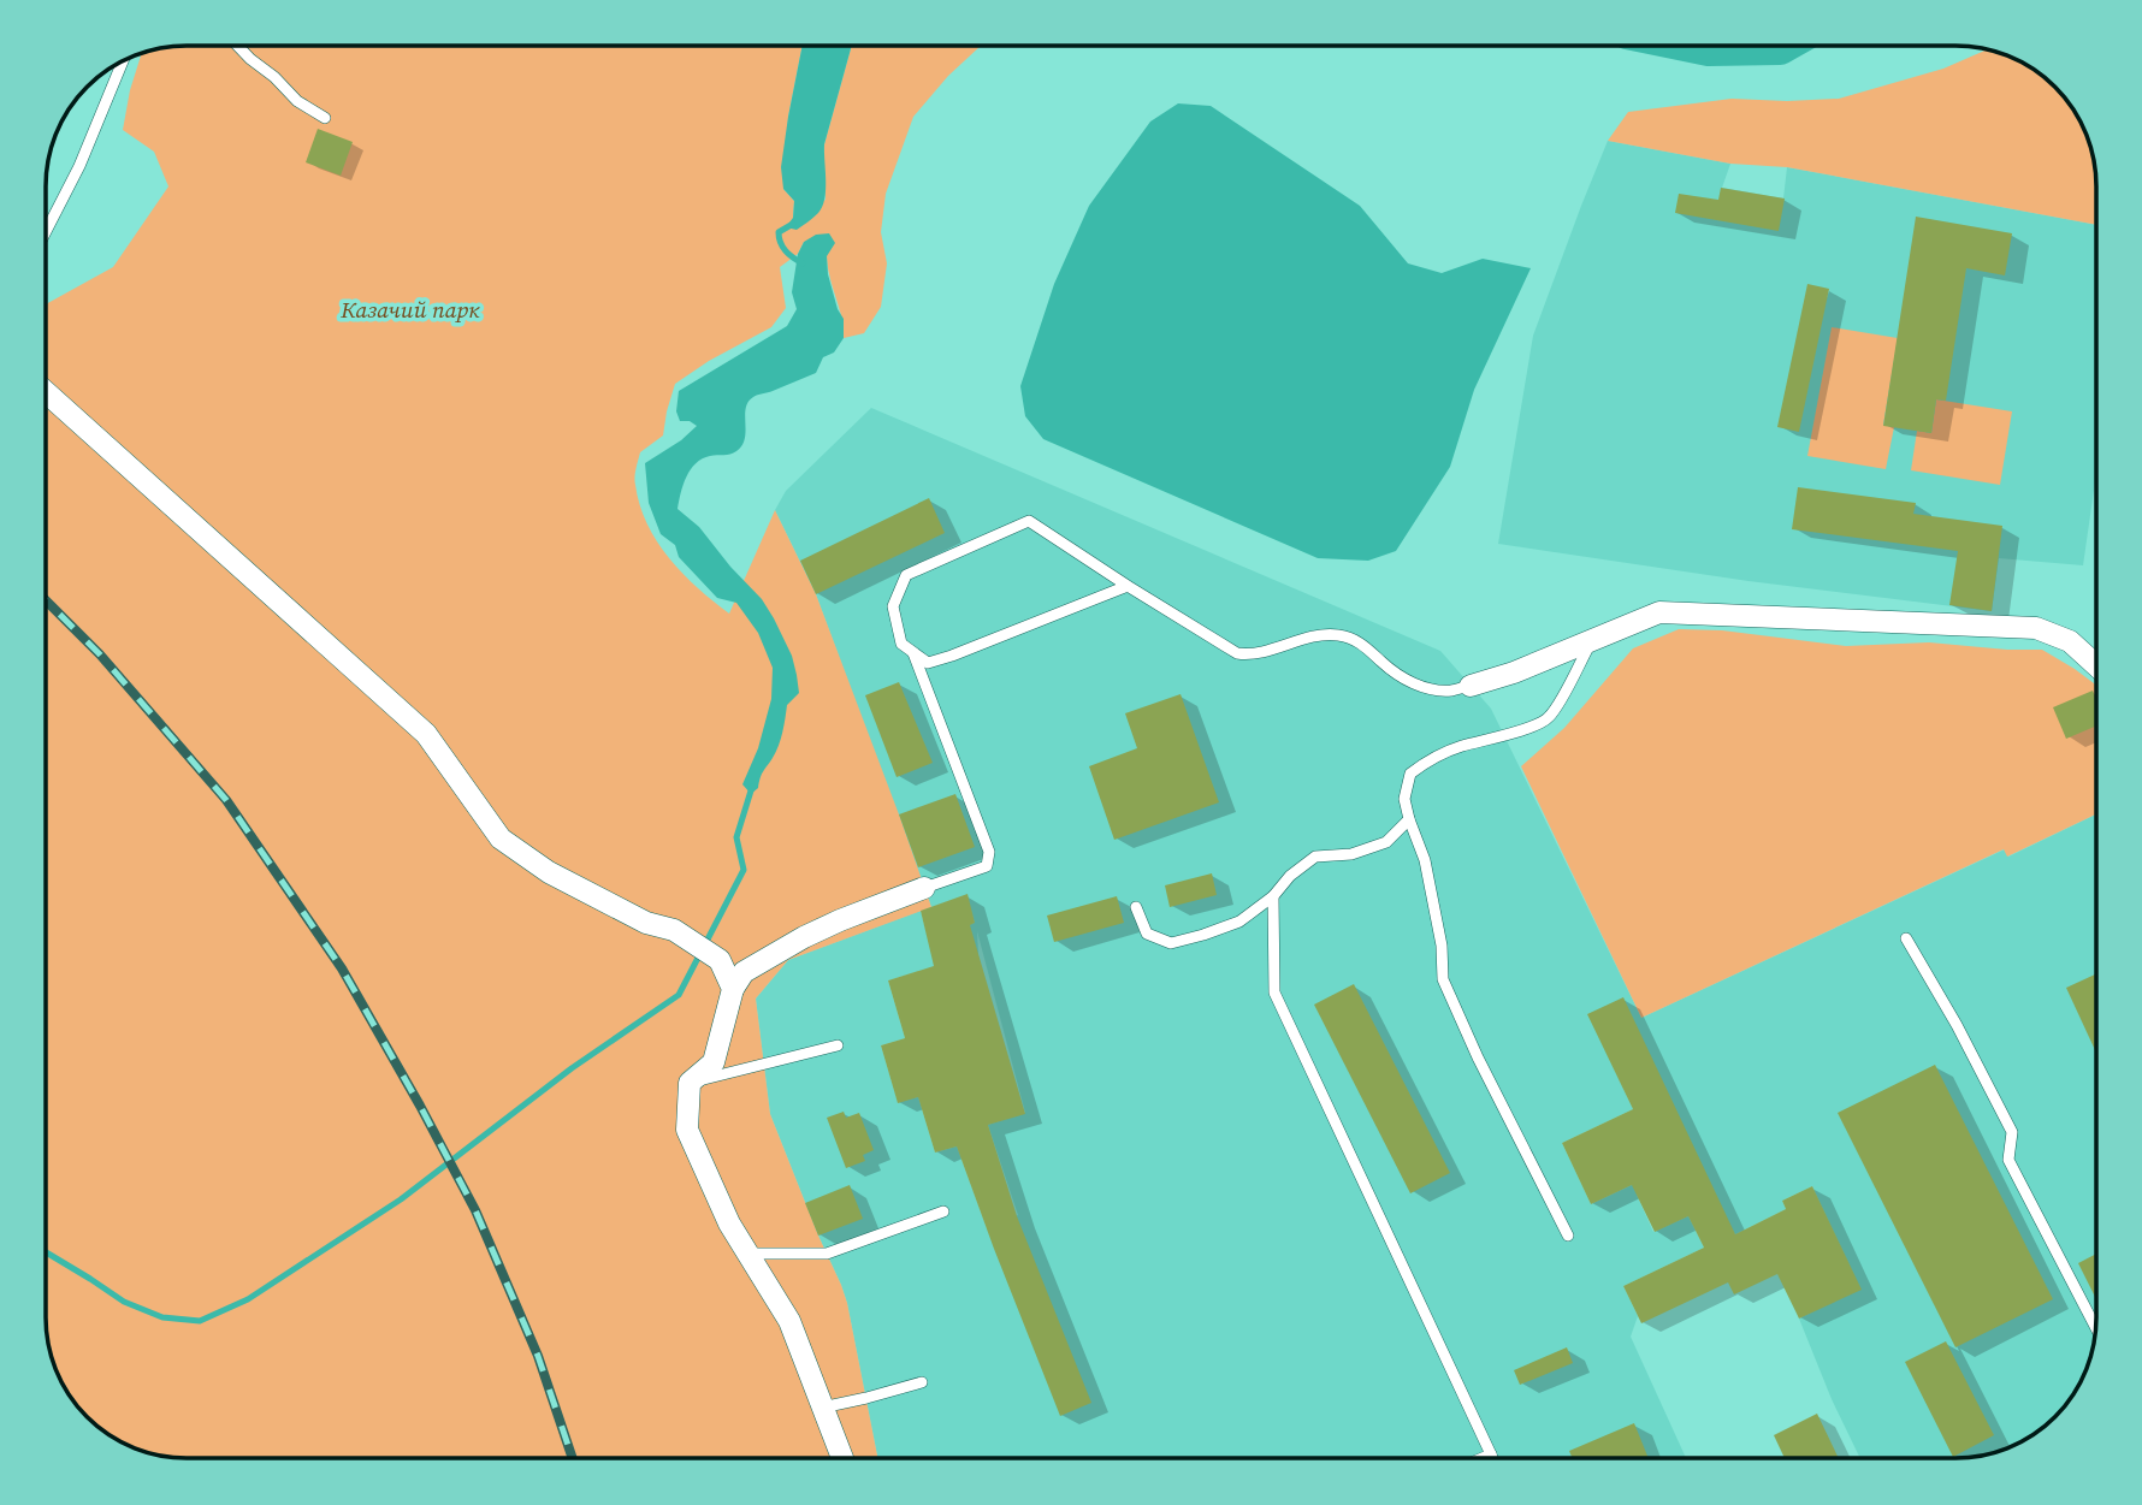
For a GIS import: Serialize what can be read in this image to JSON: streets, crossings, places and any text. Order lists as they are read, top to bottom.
{
  "parks": ["Казачий парк"]
}
